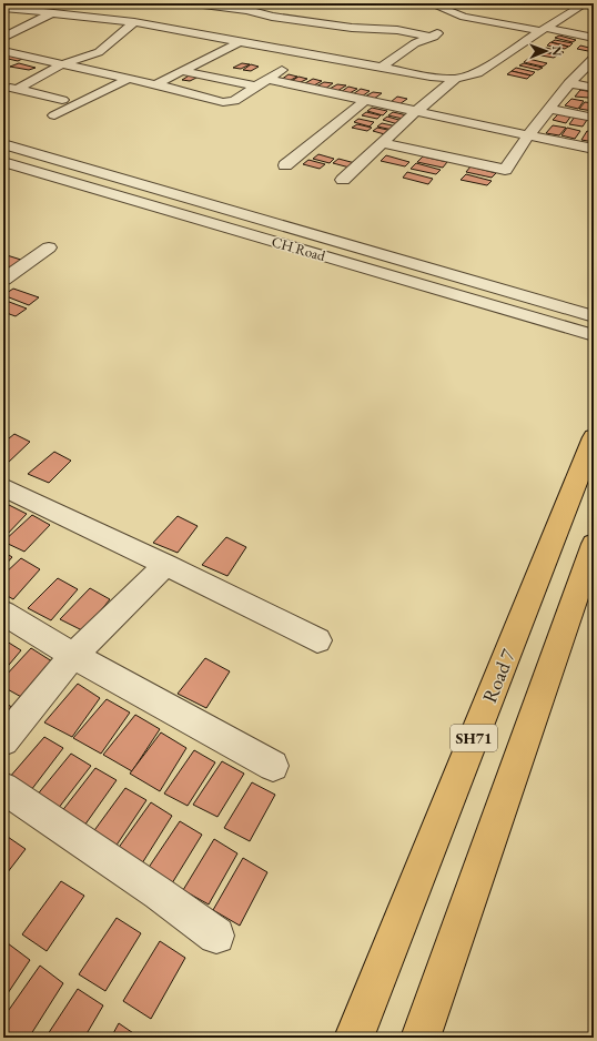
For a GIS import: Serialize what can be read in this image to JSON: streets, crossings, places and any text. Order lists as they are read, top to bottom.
{
  "streets": {
    "main road": ["Road 7", "SH71"],
    "street": ["CH Road"]
  },
  "north": "right"
}
